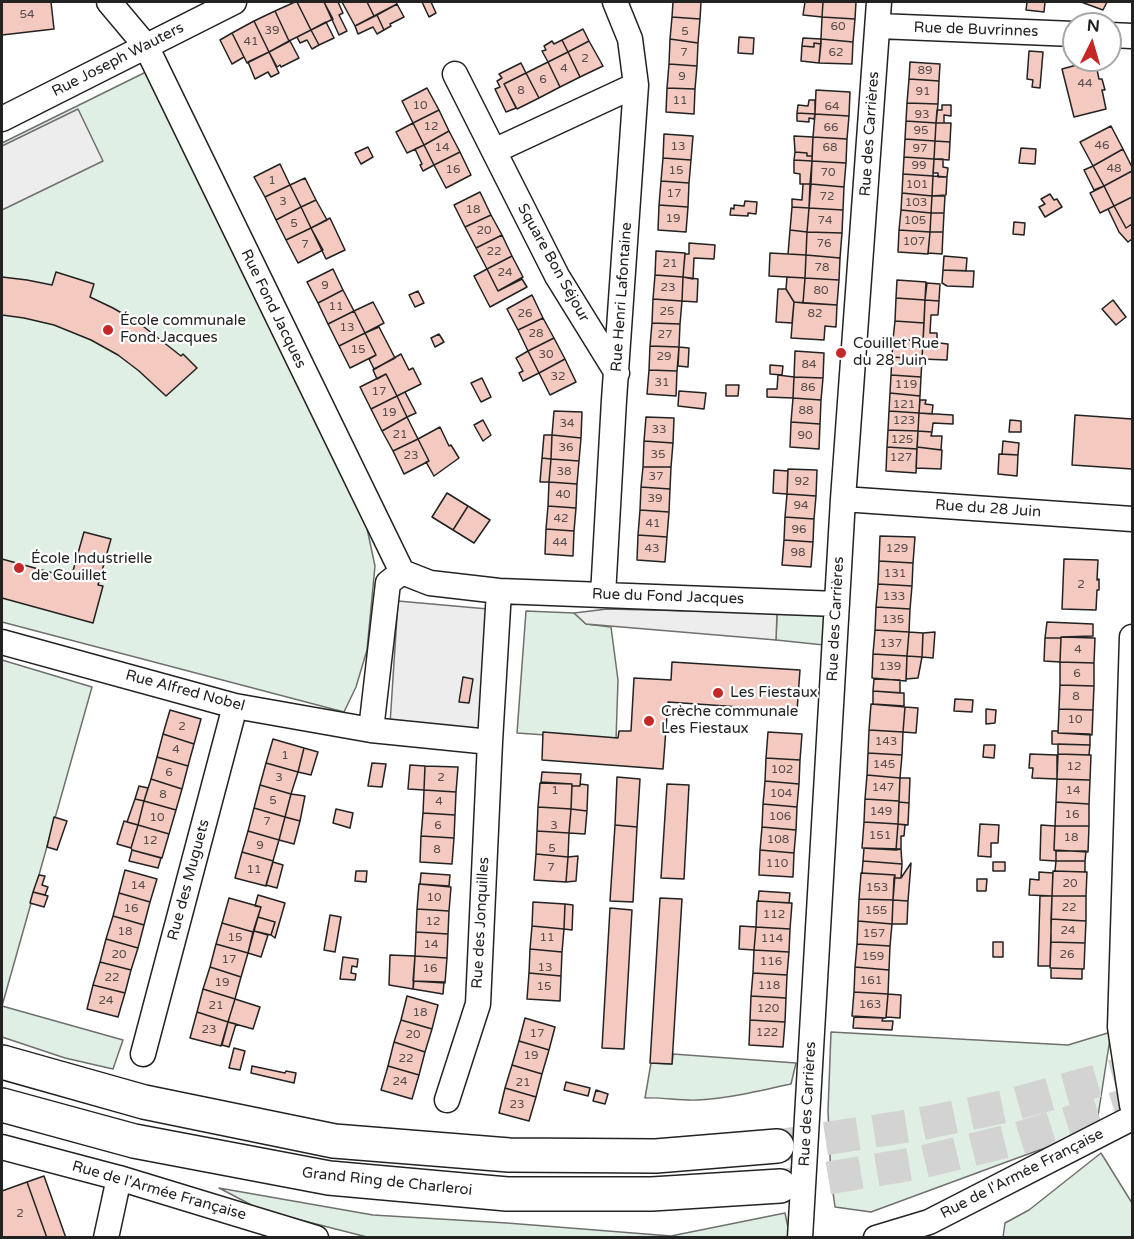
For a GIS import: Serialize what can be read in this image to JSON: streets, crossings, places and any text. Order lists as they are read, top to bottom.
{
  "streets": {
    "highway": ["Grand Ring de Charleroi"],
    "street": [
      "Rue de Buvrinnes",
      "Rue Joseph Wauters",
      "Rue des Carrières",
      "Square Bon Séjour",
      "Rue Henri Lafontaine",
      "Rue Fond Jacques",
      "Rue du 28 Juin",
      "Rue du Fond Jacques",
      "Rue Alfred Nobel",
      "Rue des Muguets",
      "Rue des Jonquilles",
      "Rue de l'Armée Française"
    ]
  },
  "crossings": [
    ["Rue de Buvrinnes", "Rue des Carrières"],
    ["Rue Joseph Wauters", "Rue Fond Jacques"],
    ["Rue des Carrières", "Rue du 28 Juin"],
    ["Rue des Carrières", "Rue du Fond Jacques"],
    ["Square Bon Séjour", "Rue Henri Lafontaine"],
    ["Rue Henri Lafontaine", "Rue du Fond Jacques"],
    ["Rue Fond Jacques", "Rue du Fond Jacques"],
    ["Rue du Fond Jacques", "Rue des Jonquilles"],
    ["Rue Alfred Nobel", "Rue des Muguets"],
    ["Rue Alfred Nobel", "Rue des Jonquilles"]
  ],
  "places": [
    "École communale Fond Jacques",
    "Couillet Rue du 28 Juin",
    "École Industrielle de Couillet",
    "Les Fiestaux",
    "Crèche communale Les Fiestaux"
  ],
  "house_numbers": [
    "54",
    "60",
    "39",
    "5",
    "41",
    "7",
    "62",
    "2",
    "4",
    "89",
    "9",
    "6",
    "44",
    "8",
    "91",
    "11",
    "10",
    "64",
    "93",
    "12",
    "66",
    "95",
    "46",
    "13",
    "14",
    "68",
    "97",
    "99",
    "48",
    "16",
    "15",
    "70",
    "1",
    "101",
    "17",
    "72",
    "3",
    "103",
    "18",
    "19",
    "74",
    "105",
    "5",
    "20",
    "107",
    "76",
    "7",
    "22",
    "21",
    "78",
    "24",
    "9",
    "23",
    "80",
    "11",
    "25",
    "26",
    "82",
    "13",
    "28",
    "27",
    "15",
    "30",
    "29",
    "84",
    "32",
    "31",
    "119",
    "86",
    "17",
    "121",
    "88",
    "19",
    "123",
    "34",
    "33",
    "21",
    "90",
    "125",
    "36",
    "35",
    "23",
    "127",
    "38",
    "37",
    "92",
    "40",
    "39",
    "94",
    "42",
    "41",
    "96",
    "44",
    "43",
    "129",
    "98",
    "131",
    "2",
    "133",
    "135",
    "137",
    "4",
    "139",
    "6",
    "8",
    "10",
    "2",
    "143",
    "4",
    "1",
    "145",
    "12",
    "102",
    "6",
    "3",
    "2",
    "147",
    "1",
    "14",
    "104",
    "8",
    "5",
    "4",
    "149",
    "16",
    "106",
    "10",
    "7",
    "6",
    "3",
    "151",
    "18",
    "108",
    "12",
    "9",
    "5",
    "8",
    "110",
    "7",
    "11",
    "20",
    "14",
    "153",
    "10",
    "22",
    "16",
    "155",
    "112",
    "12",
    "24",
    "18",
    "157",
    "15",
    "11",
    "114",
    "14",
    "20",
    "26",
    "159",
    "17",
    "116",
    "13",
    "16",
    "22",
    "161",
    "19",
    "118",
    "15",
    "24",
    "163",
    "21",
    "120",
    "18",
    "23",
    "122",
    "17",
    "20",
    "19",
    "22",
    "24",
    "21",
    "23",
    "2"
  ],
  "north": "top"
}
